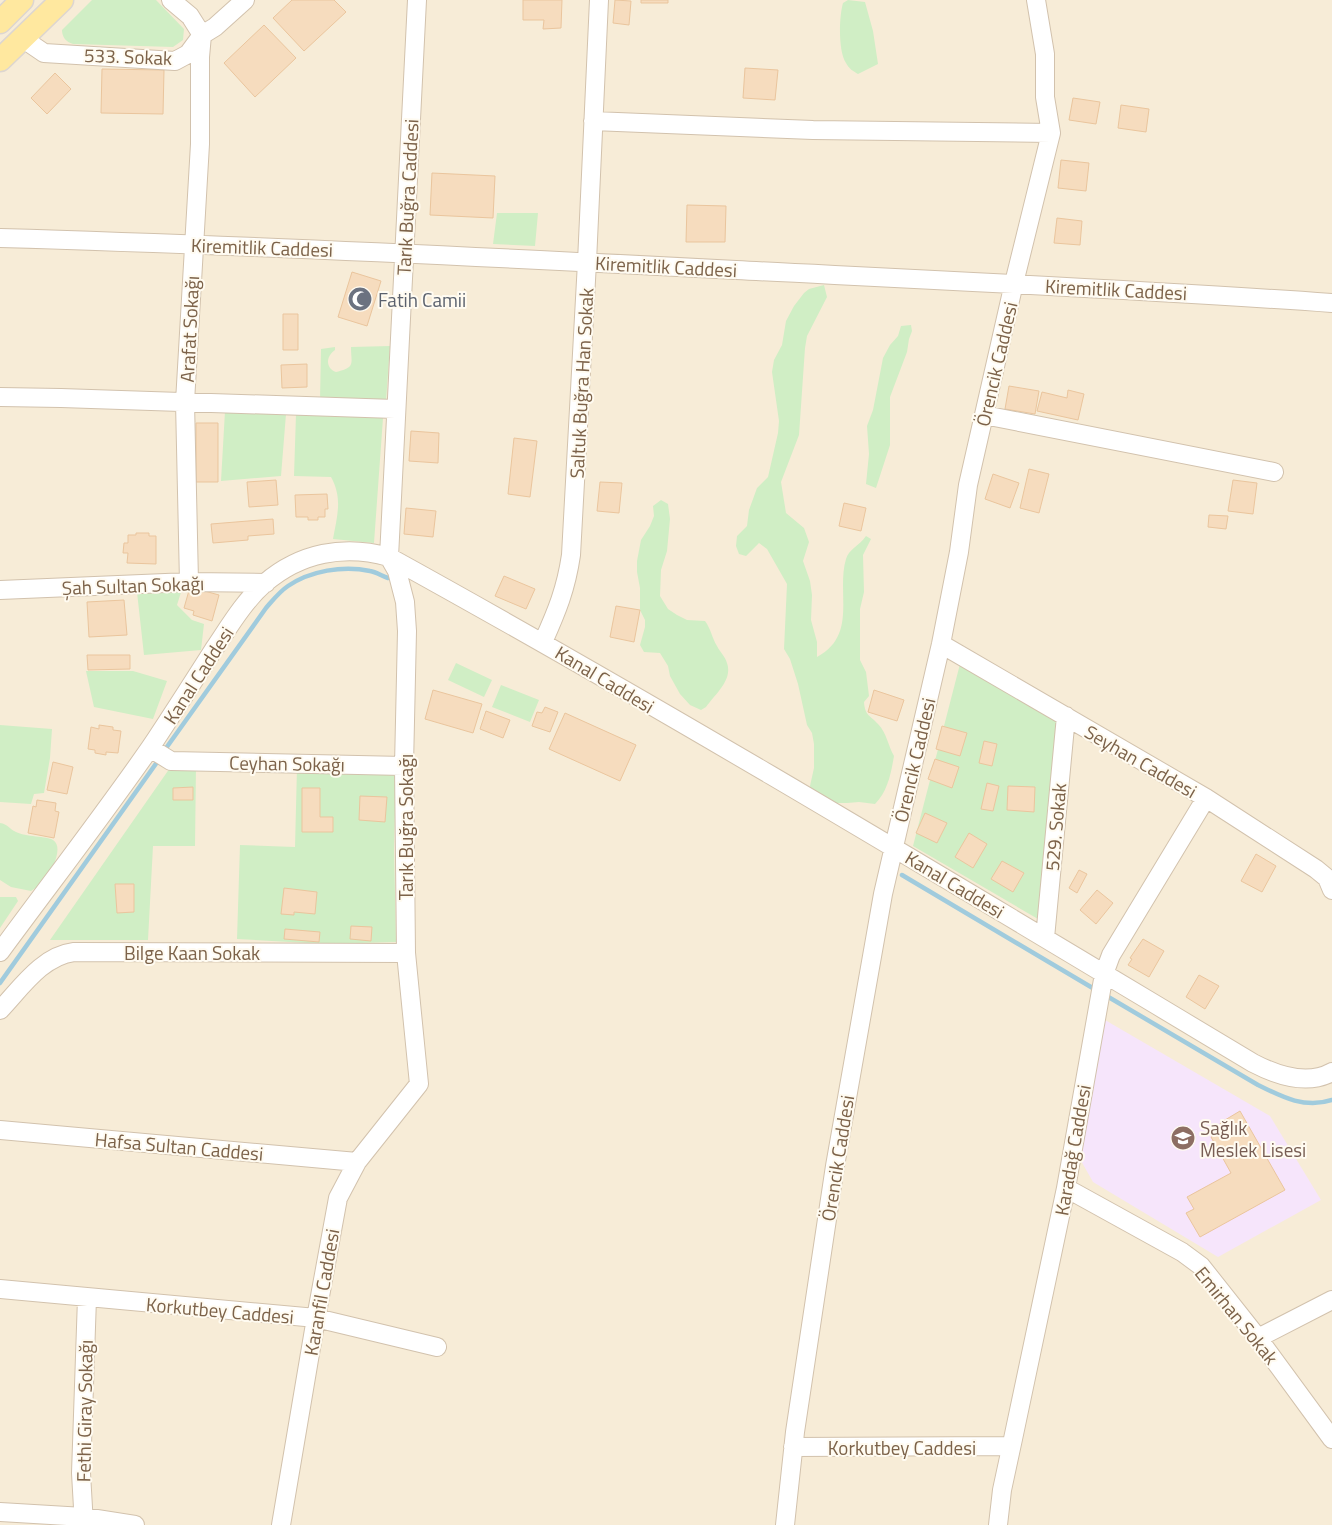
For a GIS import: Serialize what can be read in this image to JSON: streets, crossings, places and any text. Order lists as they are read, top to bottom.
{
  "streets": {
    "street": [
      "533. Sokak",
      "Tarık Buğra Caddesi",
      "Kiremitlik Caddesi",
      "Arafat Sokağı",
      "Örencik Caddesi",
      "Saltuk Buğra Han Sokak",
      "Şah Sultan Sokağı",
      "Kanal Caddesi",
      "Seyhan Caddesi",
      "Ceyhan Sokağı",
      "Tarık Buğra Sokağı",
      "529. Sokak",
      "Bilge Kaan Sokak",
      "Hafsa Sultan Caddesi",
      "Karadağ Caddesi",
      "Karanfil Caddesi",
      "Korkutbey Caddesi",
      "Emirhan Sokak",
      "Fethi Giray Sokağı"
    ]
  },
  "crossings": [
    ["533. Sokak", "Arafat Sokağı"],
    ["Tarık Buğra Caddesi", "Kiremitlik Caddesi"],
    ["Tarık Buğra Caddesi", "Kanal Caddesi"],
    ["Tarık Buğra Caddesi", "Tarık Buğra Sokağı"],
    ["Kiremitlik Caddesi", "Arafat Sokağı"],
    ["Kiremitlik Caddesi", "Örencik Caddesi"],
    ["Kiremitlik Caddesi", "Saltuk Buğra Han Sokak"],
    ["Arafat Sokağı", "Şah Sultan Sokağı"],
    ["Örencik Caddesi", "Kanal Caddesi"],
    ["Örencik Caddesi", "Seyhan Caddesi"],
    ["Örencik Caddesi", "Korkutbey Caddesi"],
    ["Saltuk Buğra Han Sokak", "Kanal Caddesi"],
    ["Şah Sultan Sokağı", "Kanal Caddesi"],
    ["Kanal Caddesi", "Ceyhan Sokağı"],
    ["Kanal Caddesi", "Tarık Buğra Sokağı"],
    ["Kanal Caddesi", "529. Sokak"],
    ["Kanal Caddesi", "Karadağ Caddesi"],
    ["Seyhan Caddesi", "529. Sokak"],
    ["Seyhan Caddesi", "Karadağ Caddesi"],
    ["Ceyhan Sokağı", "Tarık Buğra Sokağı"],
    ["Tarık Buğra Sokağı", "Bilge Kaan Sokak"],
    ["Tarık Buğra Sokağı", "Karanfil Caddesi"],
    ["Hafsa Sultan Caddesi", "Karanfil Caddesi"],
    ["Karadağ Caddesi", "Korkutbey Caddesi"],
    ["Karadağ Caddesi", "Emirhan Sokak"],
    ["Karanfil Caddesi", "Korkutbey Caddesi"],
    ["Korkutbey Caddesi", "Fethi Giray Sokağı"]
  ],
  "places": {
    "mosque": ["Fatih Camii"],
    "school or university": ["Sağlık Meslek Lisesi"]
  }
}
